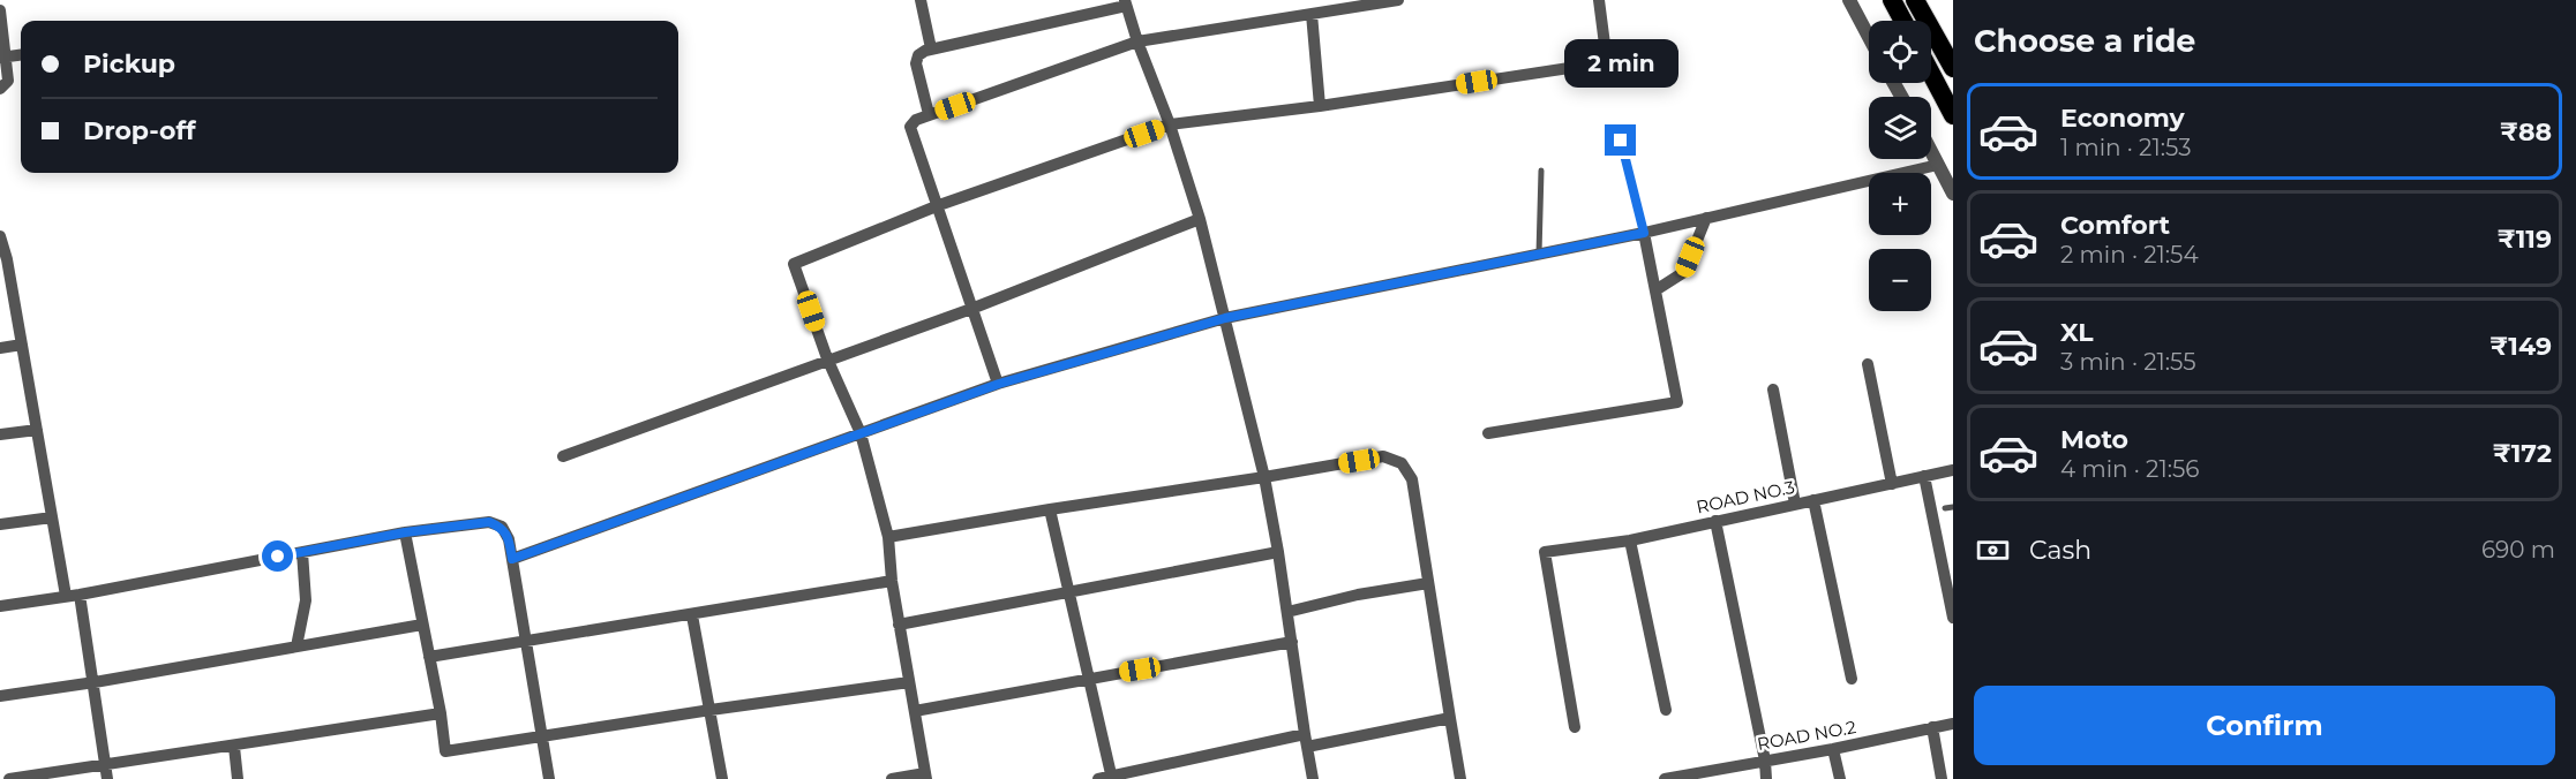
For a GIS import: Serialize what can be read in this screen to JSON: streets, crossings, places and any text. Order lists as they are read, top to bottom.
{
  "streets": {
    "street": ["ROAD NO.3", "ROAD NO.2"]
  },
  "page": {
    "heading": "Choose a ride",
    "map_buttons": ["+", "−"],
    "banner": ["Pickup", "Drop-off"],
    "bubble": "2 min",
    "list": [
      {
        "name": "Economy",
        "note": "1 min · 21:53",
        "value": "₹88"
      },
      {
        "name": "Comfort",
        "note": "2 min · 21:54",
        "value": "₹119"
      },
      {
        "name": "XL",
        "note": "3 min · 21:55",
        "value": "₹149"
      },
      {
        "name": "Moto",
        "note": "4 min · 21:56",
        "value": "₹172"
      }
    ],
    "pay": ["Cash", "690 m"],
    "buttons": "Confirm"
  }
}
